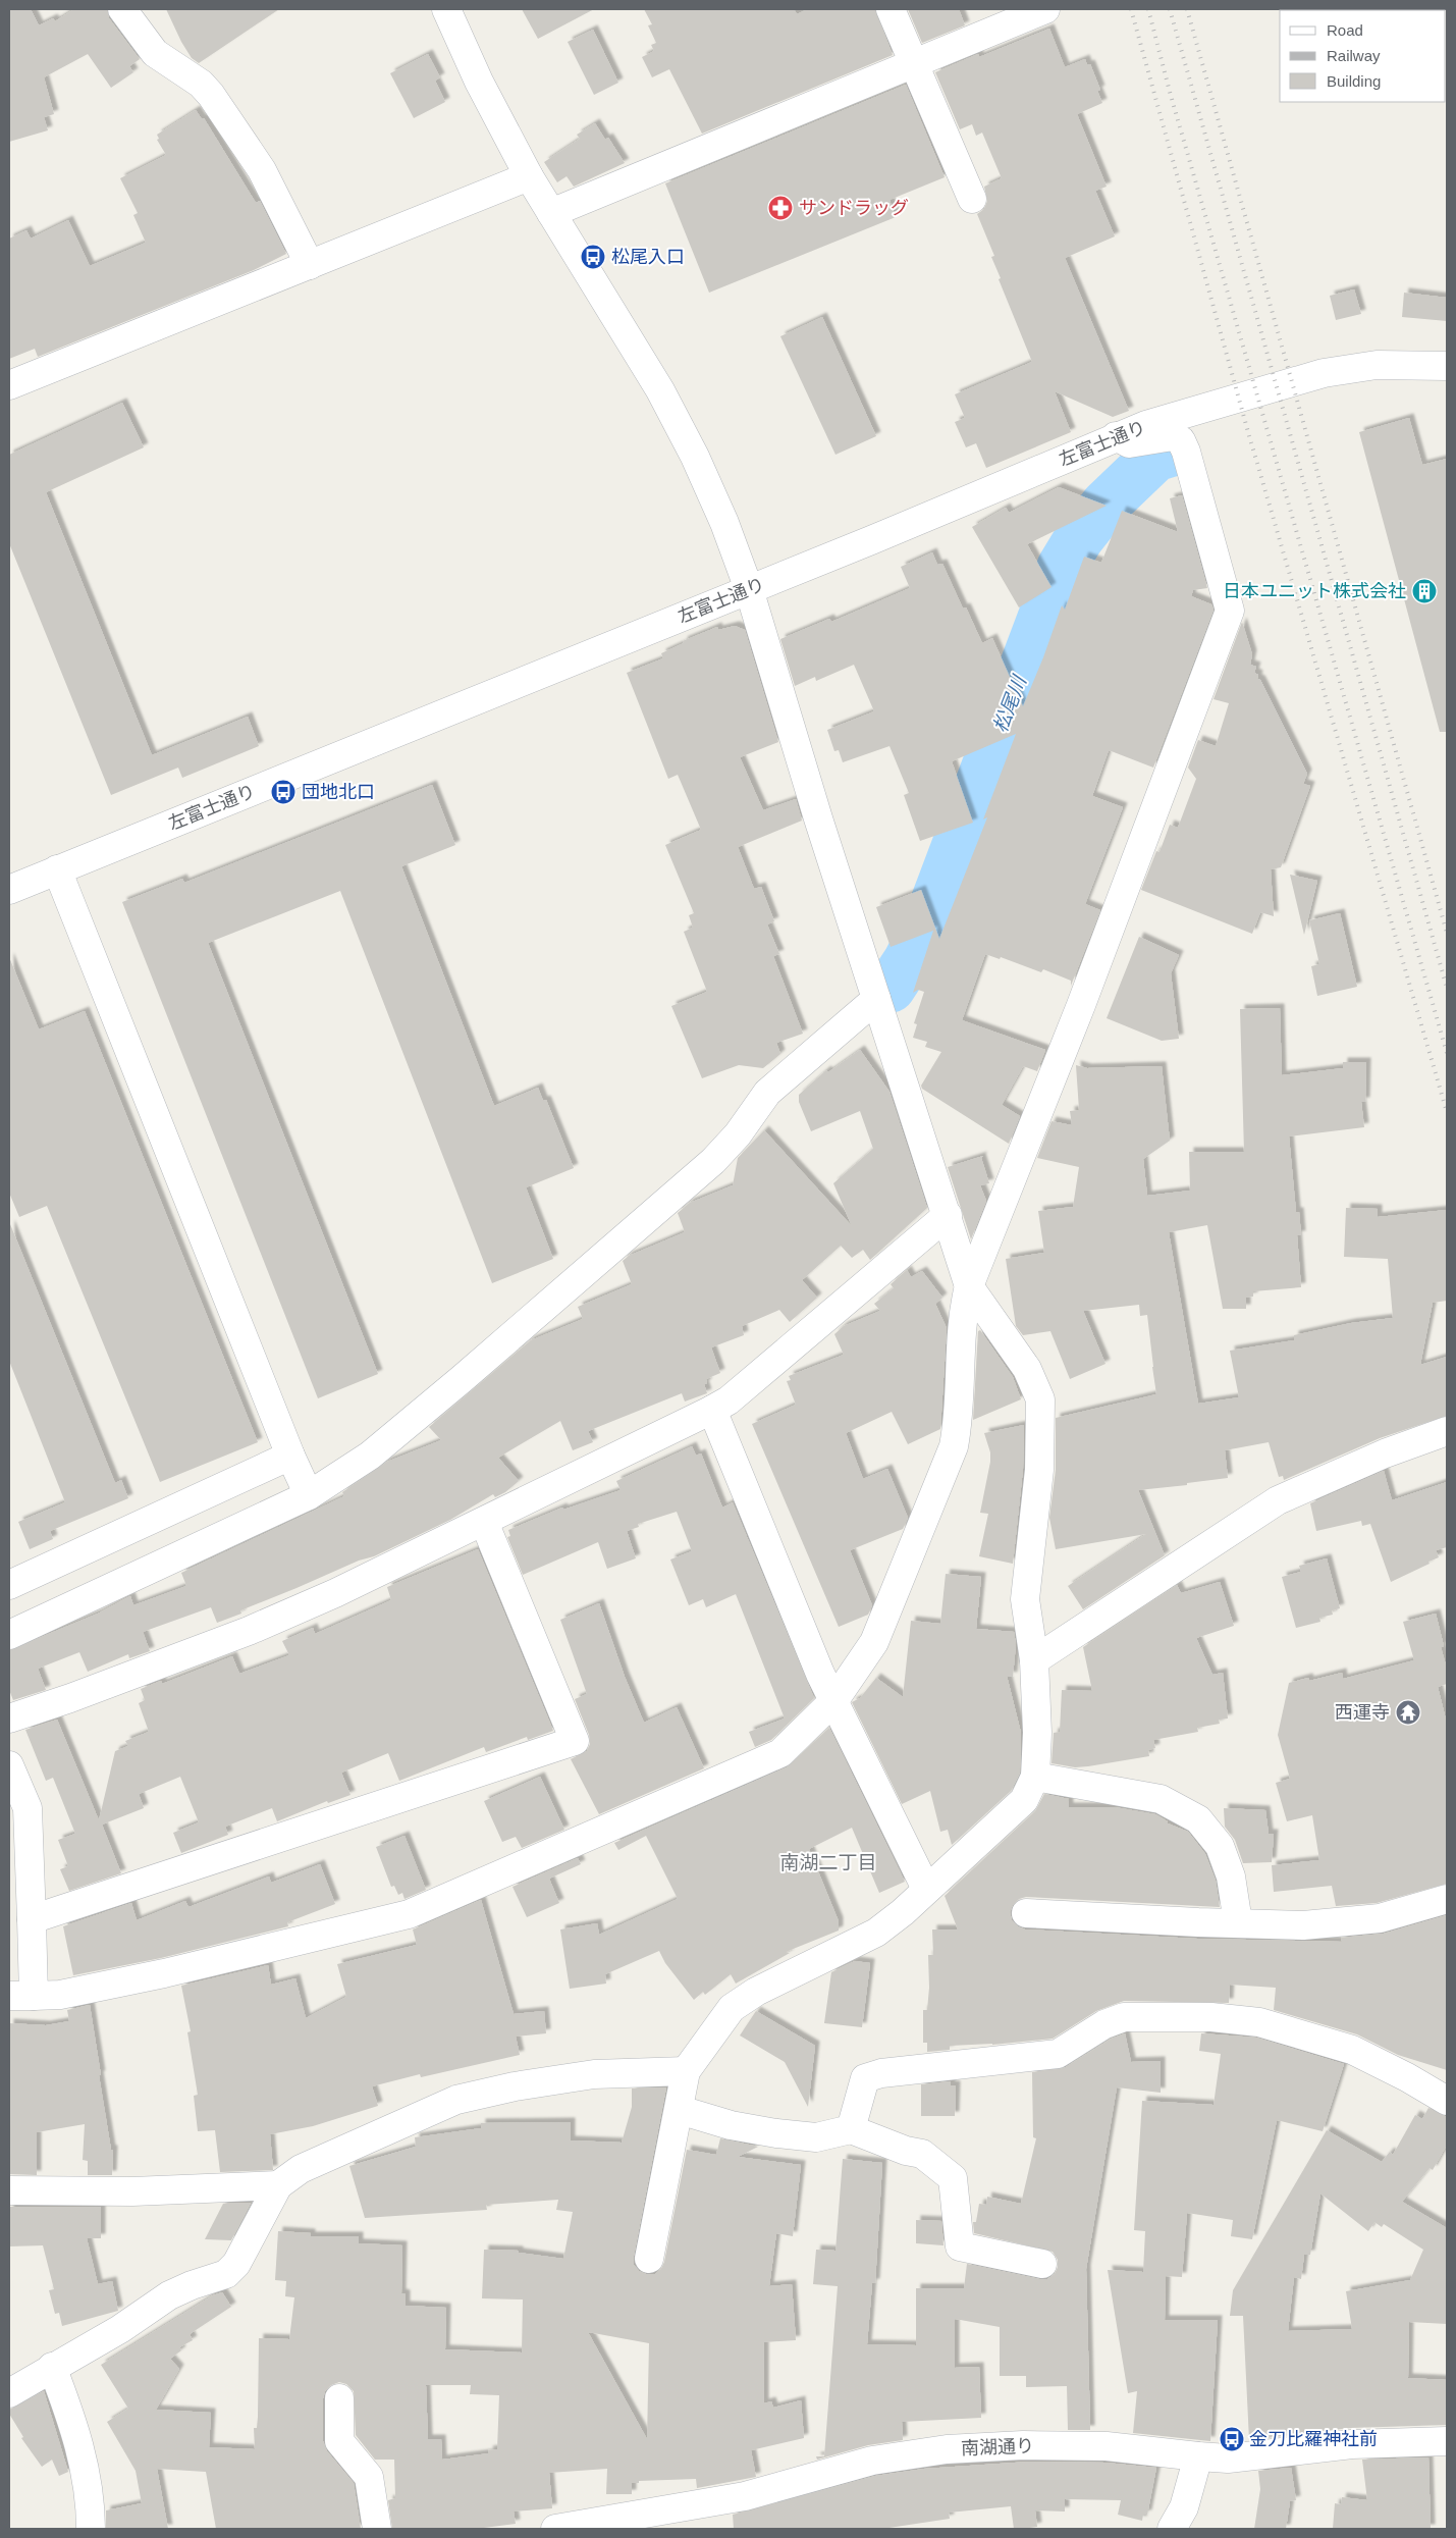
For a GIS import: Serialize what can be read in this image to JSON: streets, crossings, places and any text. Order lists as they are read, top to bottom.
{
  "streets": {
    "street": ["左富士通り", "南湖通り"]
  },
  "districts": ["南湖二丁目"],
  "water": ["松尾川"],
  "places": {
    "pharmacy": ["サンドラッグ"],
    "bus stop": ["松尾入口", "団地北口", "金刀比羅神社前"],
    "building": ["日本ユニット株式会社"],
    "temple": ["西運寺"]
  },
  "legend": ["Road", "Railway", "Building"]
}
